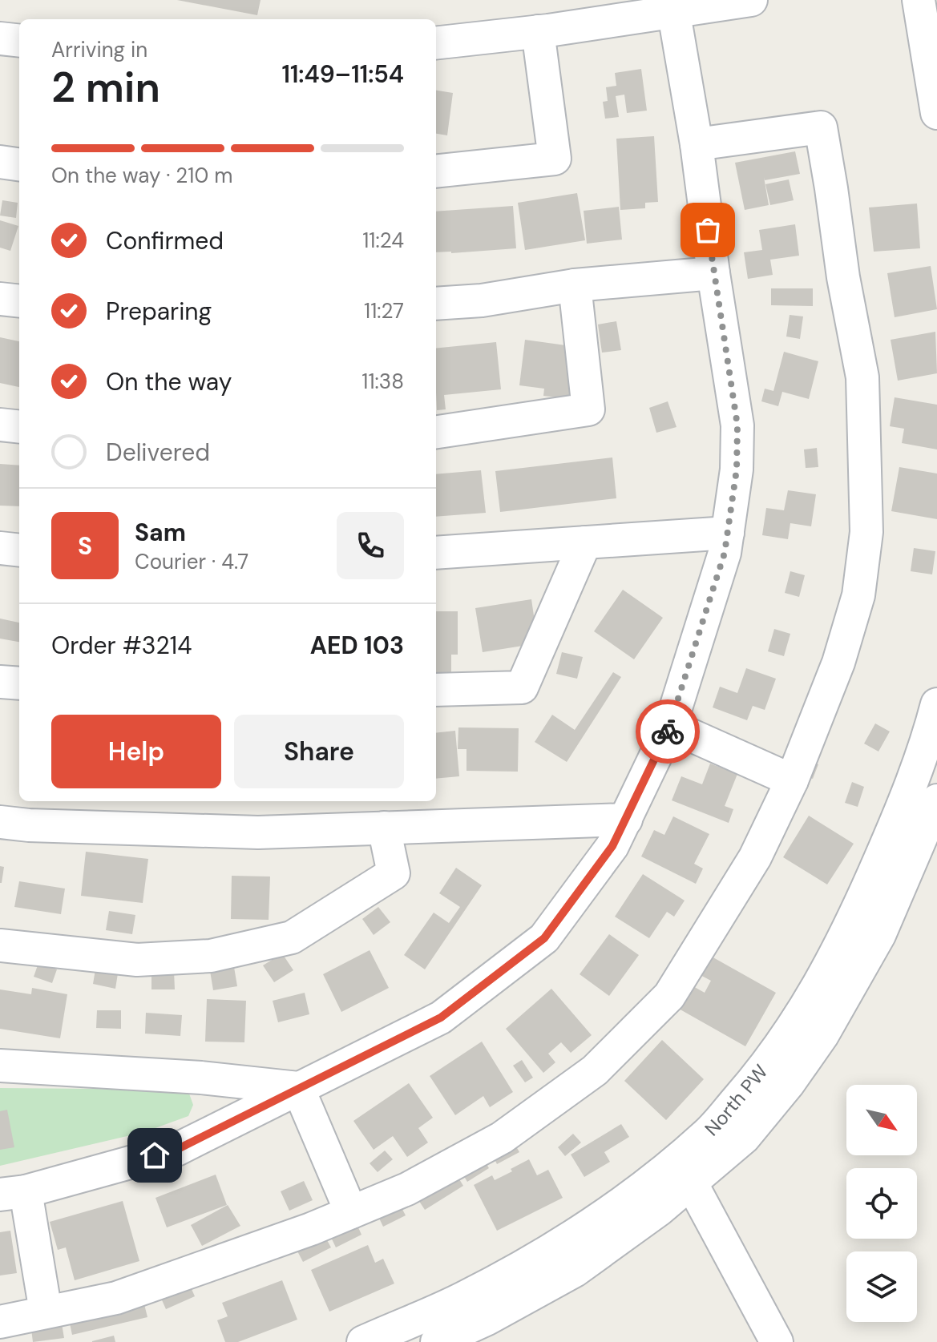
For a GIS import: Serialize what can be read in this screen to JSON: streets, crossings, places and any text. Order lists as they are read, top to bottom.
{
  "streets": {
    "street": ["North PW"]
  },
  "north": "bottom right",
  "page": {
    "heading": ["2 min", "Arriving in", "11:49–11:54"],
    "panel": [
      "Sam",
      "Courier · 4.7",
      "Order #3214",
      "AED 103"
    ],
    "bar": "On the way · 210 m",
    "list": [
      ["Confirmed", "11:24"],
      ["Preparing", "11:27"],
      ["On the way", "11:38"],
      "Delivered"
    ],
    "round": "S",
    "buttons": ["Help", "Share"]
  }
}
